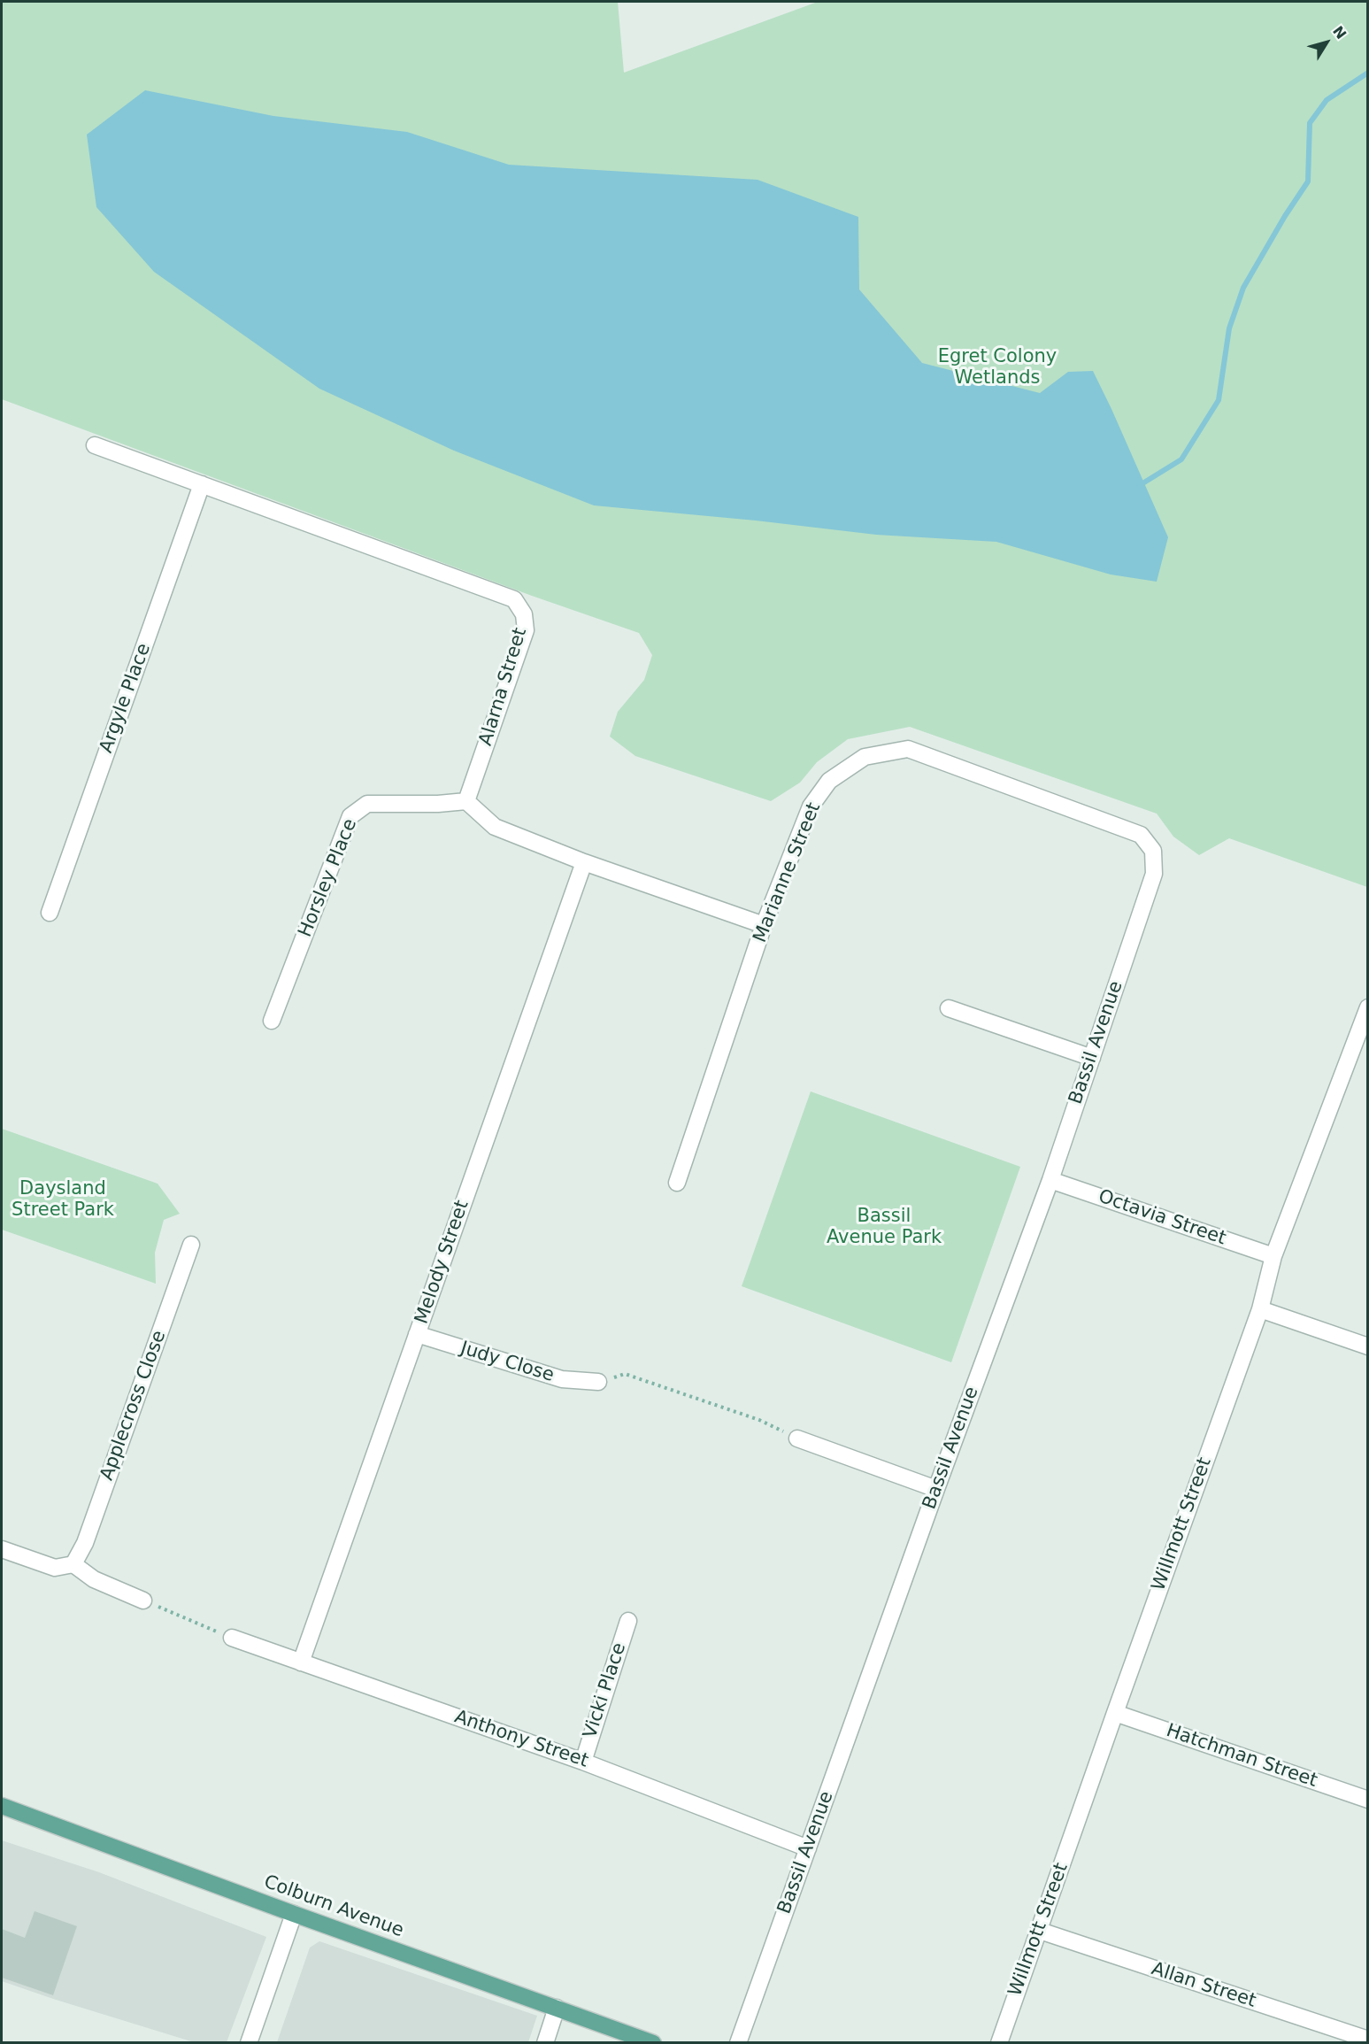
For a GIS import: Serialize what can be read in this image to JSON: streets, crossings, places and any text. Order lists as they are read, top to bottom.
{
  "streets": {
    "main road": ["Colburn Avenue"],
    "street": [
      "Alarna Street",
      "Argyle Place",
      "Marianne Street",
      "Horsley Place",
      "Bassil Avenue",
      "Octavia Street",
      "Melody Street",
      "Judy Close",
      "Applecross Close",
      "Willmott Street",
      "Vicki Place",
      "Anthony Street",
      "Hatchman Street",
      "Allan Street"
    ]
  },
  "crossings": [
    ["Alarna Street", "Argyle Place"],
    ["Alarna Street", "Horsley Place"],
    ["Marianne Street", "Bassil Avenue"],
    ["Bassil Avenue", "Octavia Street"],
    ["Bassil Avenue", "Anthony Street"],
    ["Octavia Street", "Willmott Street"],
    ["Melody Street", "Judy Close"],
    ["Melody Street", "Anthony Street"],
    ["Willmott Street", "Hatchman Street"],
    ["Willmott Street", "Allan Street"],
    ["Vicki Place", "Anthony Street"]
  ],
  "parks": ["Egret Colony Wetlands", "Daysland Street Park", "Bassil Avenue Park"],
  "north": "top right"
}
